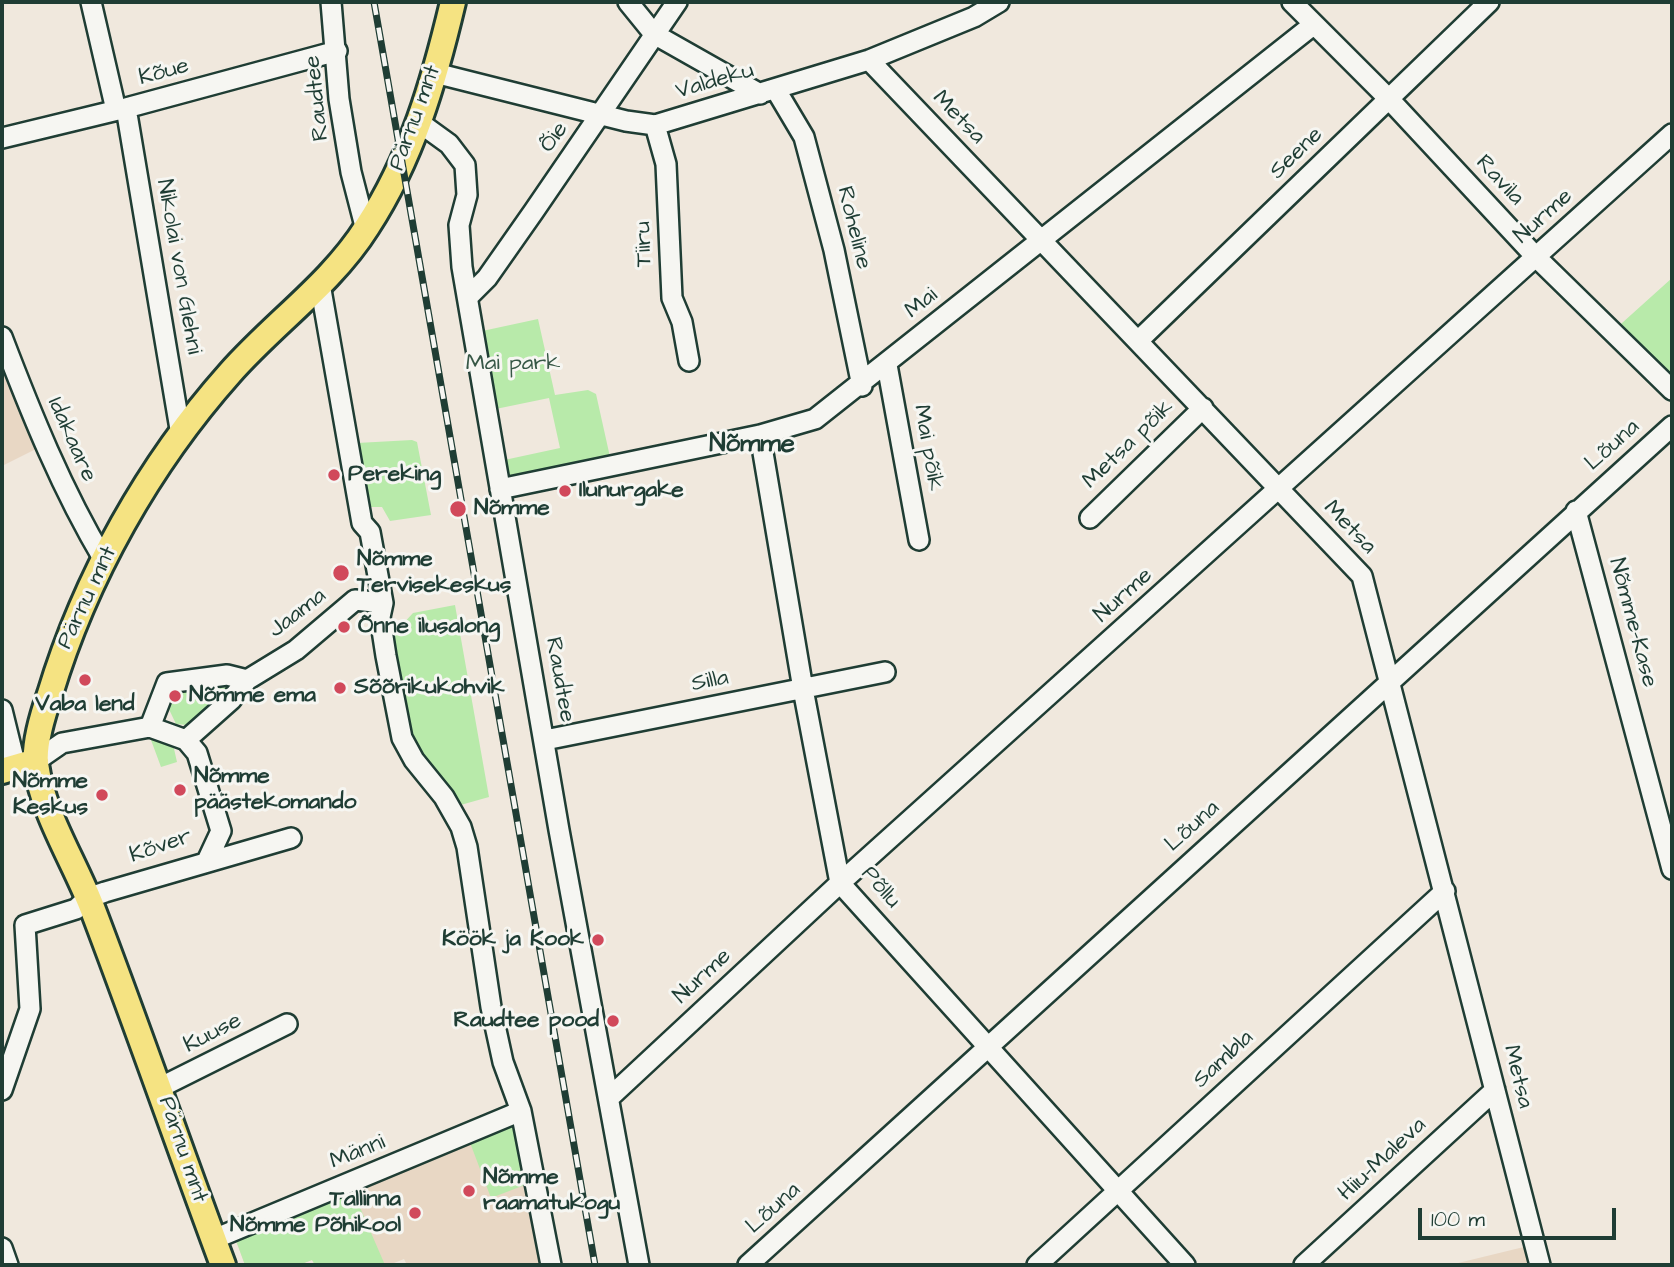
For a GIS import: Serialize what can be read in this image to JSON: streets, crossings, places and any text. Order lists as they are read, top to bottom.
{
  "streets": {
    "main road": ["Pärnu mnt"],
    "street": [
      "Kõue",
      "Valdeku",
      "Raudtee",
      "Metsa",
      "Õie",
      "Seene",
      "Ravila",
      "Nurme",
      "Roheline",
      "Tiiru",
      "Nikolai von Glehni",
      "Mai",
      "Idakaare",
      "Metsa põik",
      "Lõuna",
      "Mai põik",
      "Jaama",
      "Nõmme-Kase",
      "Silla",
      "Kõver",
      "Põllu",
      "Kuuse",
      "Sambla",
      "Männi",
      "Hiiu-Maleva"
    ]
  },
  "crossings": [
    ["Kõue", "Raudtee"],
    ["Kõue", "Nikolai von Glehni"],
    ["Valdeku", "Pärnu mnt"],
    ["Valdeku", "Metsa"],
    ["Valdeku", "Õie"],
    ["Valdeku", "Roheline"],
    ["Valdeku", "Tiiru"],
    ["Raudtee", "Pärnu mnt"],
    ["Raudtee", "Õie"],
    ["Raudtee", "Nurme"],
    ["Raudtee", "Mai"],
    ["Raudtee", "Silla"],
    ["Pärnu mnt", "Nikolai von Glehni"],
    ["Pärnu mnt", "Idakaare"],
    ["Pärnu mnt", "Kõver"],
    ["Pärnu mnt", "Kuuse"],
    ["Pärnu mnt", "Männi"],
    ["Metsa", "Seene"],
    ["Metsa", "Nurme"],
    ["Metsa", "Mai"],
    ["Metsa", "Metsa põik"],
    ["Metsa", "Lõuna"],
    ["Metsa", "Sambla"],
    ["Metsa", "Hiiu-Maleva"],
    ["Õie", "Roheline"],
    ["Seene", "Ravila"],
    ["Ravila", "Nurme"],
    ["Ravila", "Mai"],
    ["Nurme", "Põllu"],
    ["Roheline", "Mai"],
    ["Mai", "Mai põik"],
    ["Mai", "Põllu"],
    ["Lõuna", "Nõmme-Kase"],
    ["Lõuna", "Põllu"],
    ["Jaama", "Kõver"],
    ["Silla", "Põllu"],
    ["Põllu", "Sambla"]
  ],
  "districts": ["Nõmme"],
  "parks": ["Mai park"],
  "places": [
    "Pereking",
    "Ilunurgake",
    "Nõmme",
    "Nõmme Tervisekeskus",
    "Õnne ilusalong",
    "Vaba lend",
    "Sõõrikukohvik",
    "Nõmme ema",
    "Nõmme päästekomando",
    "Nõmme Keskus",
    "Köök ja Kook",
    "Raudtee pood",
    "Nõmme raamatukogu",
    "Tallinna Nõmme Põhikool"
  ],
  "scale_bar": "100 m"
}
